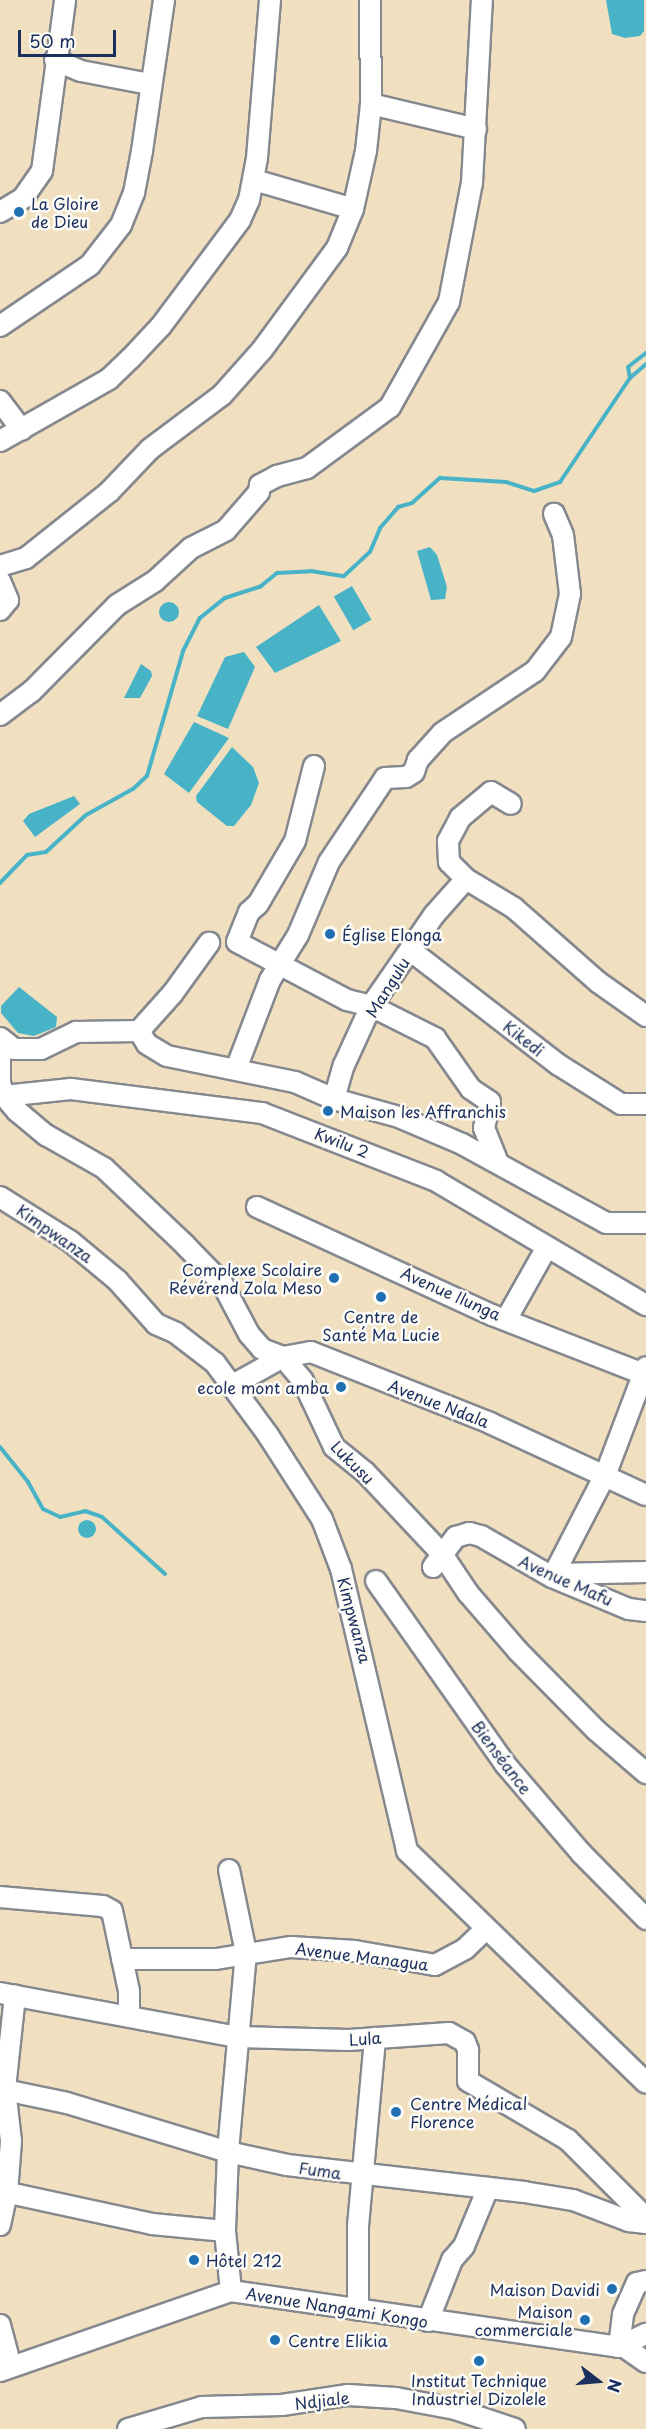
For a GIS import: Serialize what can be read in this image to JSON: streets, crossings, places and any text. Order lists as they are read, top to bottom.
{
  "streets": {
    "street": [
      "Mangulu",
      "Kikedi",
      "Kwilu 2",
      "Kimpwanza",
      "Avenue Ilunga",
      "Avenue Ndala",
      "Lukusu",
      "Avenue Mafu",
      "Bienséance",
      "Avenue Managua",
      "Lula",
      "Fuma",
      "Avenue Nangami Kongo",
      "Ndjiale"
    ]
  },
  "crossings": [
    ["Mangulu", "Kikedi"],
    ["Kwilu 2", "Lukusu"],
    ["Kimpwanza", "Avenue Ndala"],
    ["Kimpwanza", "Avenue Managua"],
    ["Avenue Ndala", "Lukusu"],
    ["Lukusu", "Avenue Mafu"]
  ],
  "places": [
    "La Gloire de Dieu",
    "Église Elonga",
    "Maison les Affranchis",
    "Complexe Scolaire Révérend Zola Meso",
    "Centre de Santé Ma Lucie",
    "ecole mont amba",
    "Centre Médical Florence",
    "Hôtel 212",
    "Maison Davidi",
    "Maison commerciale",
    "Centre Elikia",
    "Institut Technique Industriel Dizolele"
  ],
  "scale_bar": "50 m",
  "north": "right"
}
